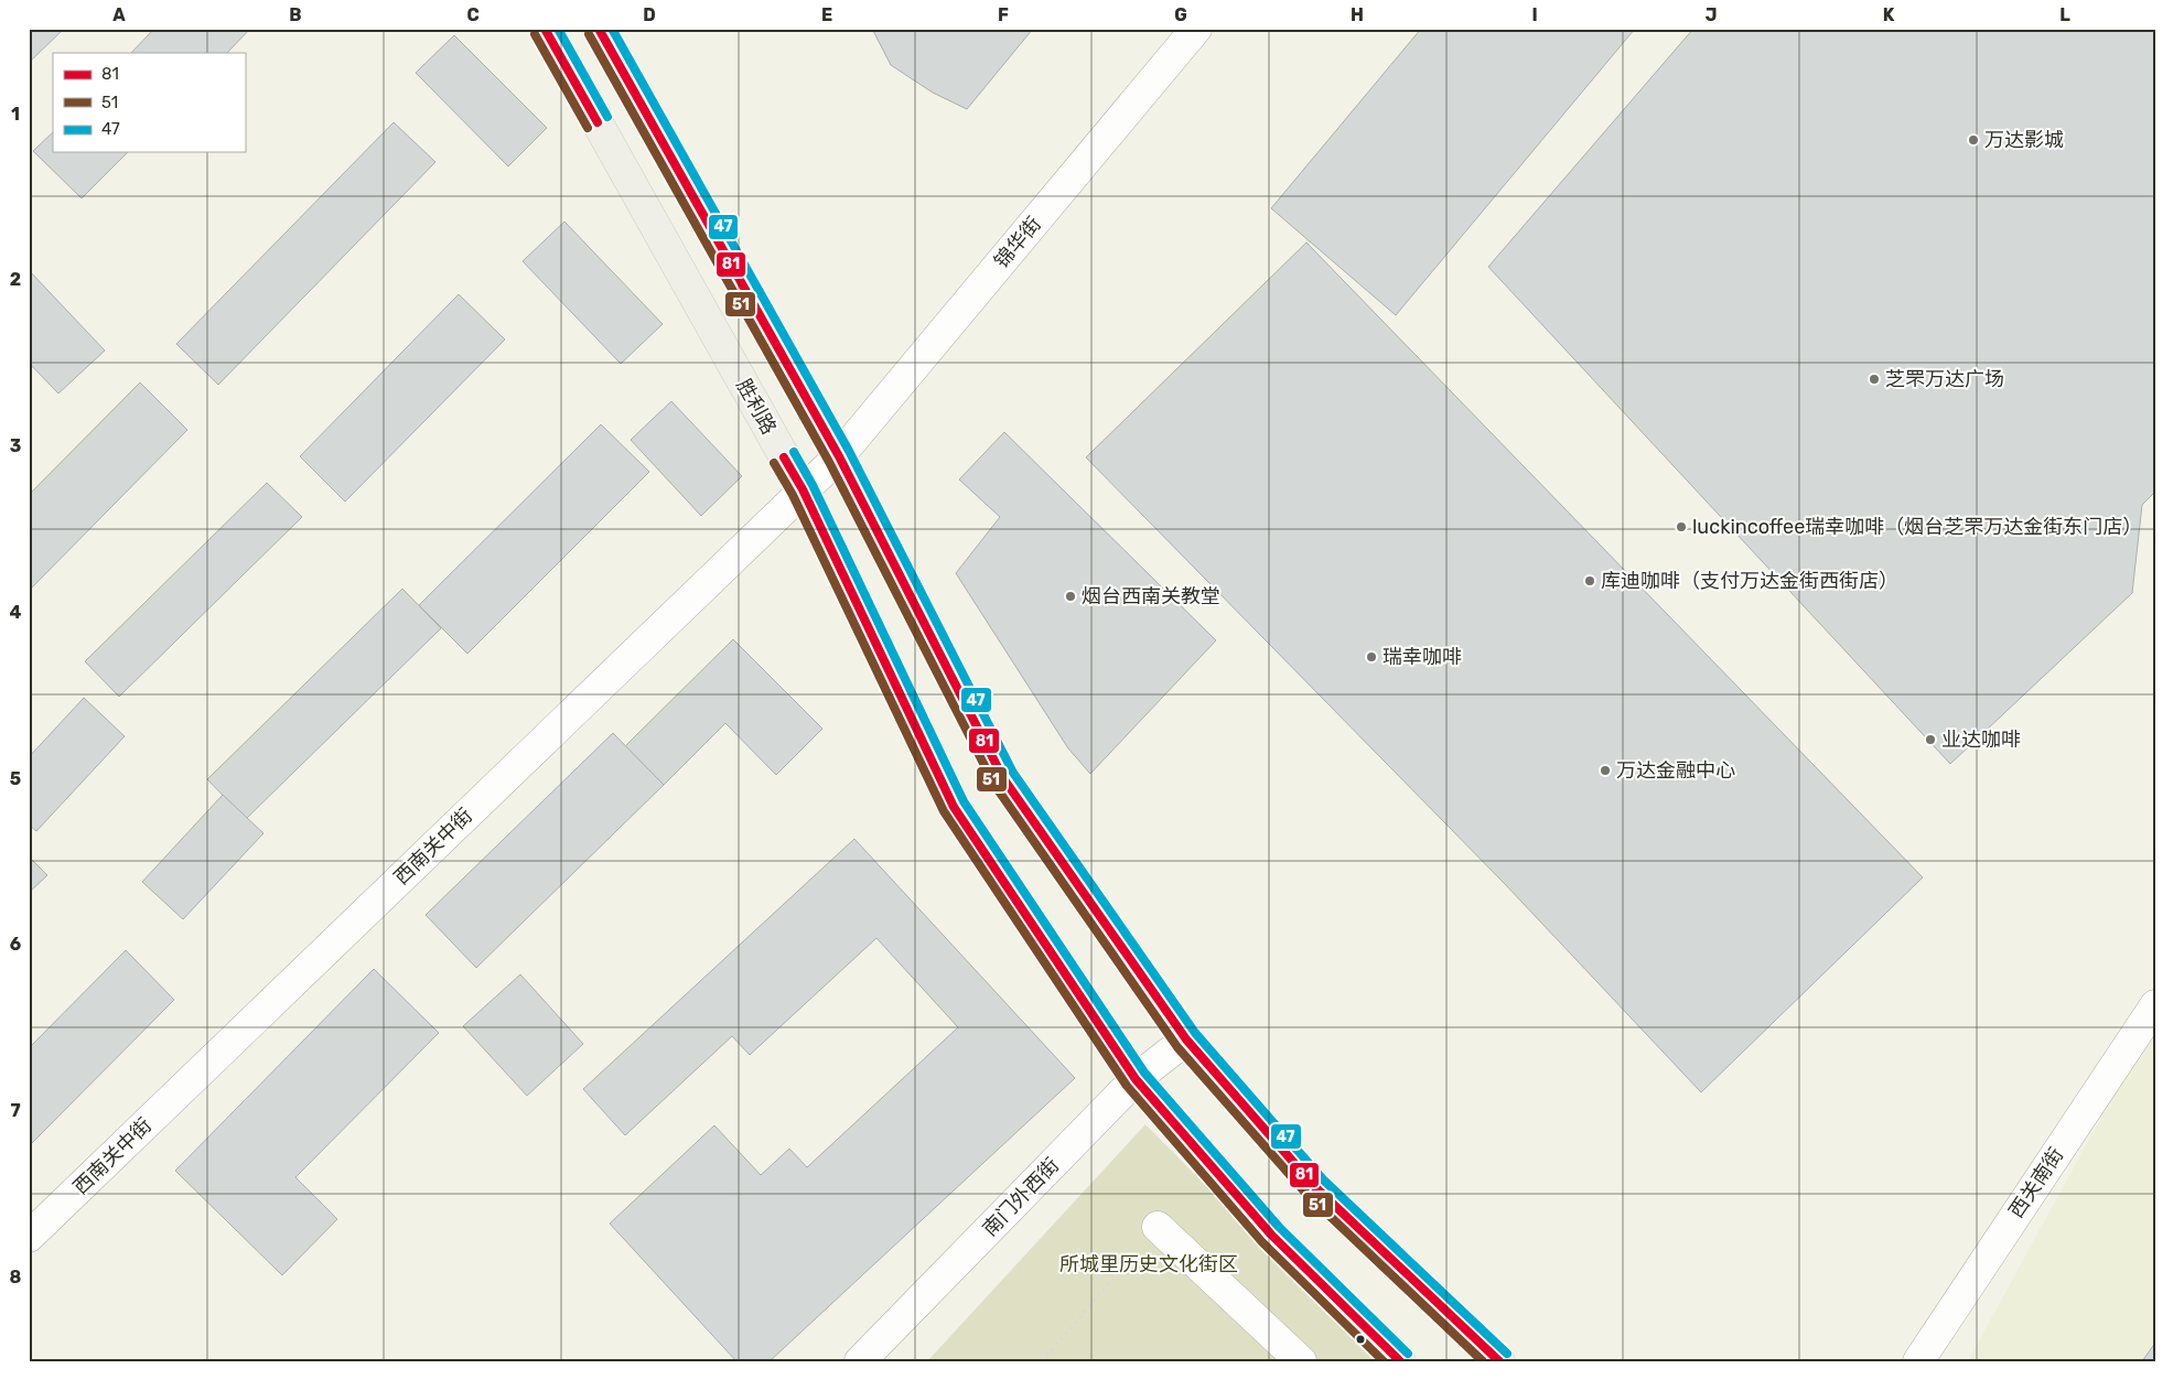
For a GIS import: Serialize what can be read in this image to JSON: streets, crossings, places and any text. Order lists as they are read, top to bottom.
{
  "streets": {
    "main road": ["胜利路"],
    "street": [
      "锦华街",
      "西南关中街",
      "西关南街",
      "南门外西街"
    ]
  },
  "crossings": [
    ["锦华街", "西南关中街"],
    ["胜利路", "西南关中街"],
    ["胜利路", "南门外西街"]
  ],
  "parks": ["所城里历史文化街区"],
  "places": [
    "万达影城",
    "芝罘万达广场",
    "luckincoffee瑞幸咖啡（烟台芝罘万达金街东门店）",
    "库迪咖啡（支付万达金街西街店）",
    "烟台西南关教堂",
    "瑞幸咖啡",
    "业达咖啡",
    "万达金融中心"
  ],
  "lines": ["transit line 81", "transit line 47", "transit line 51"],
  "legend": ["81", "51", "47"],
  "grid": {
    "columns": [
      "A",
      "B",
      "C",
      "D",
      "E",
      "F",
      "G",
      "H",
      "I",
      "J",
      "K",
      "L"
    ],
    "rows": [
      "1",
      "2",
      "3",
      "4",
      "5",
      "6",
      "7",
      "8"
    ]
  }
}
